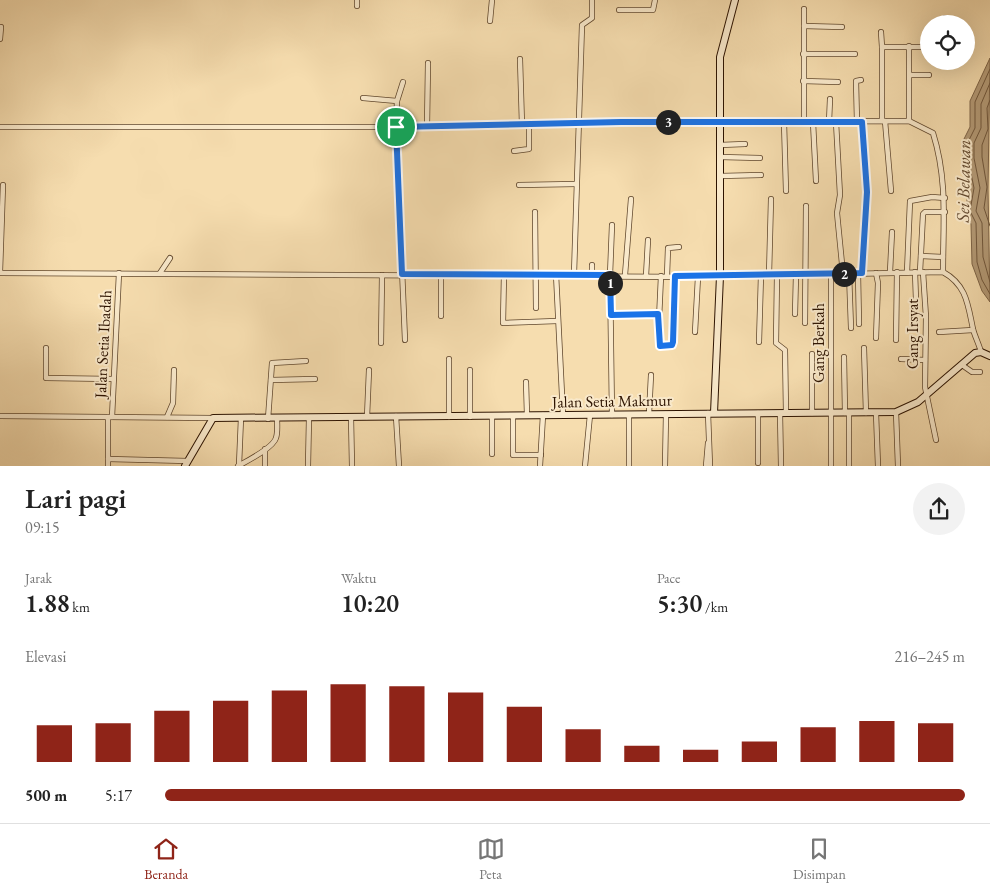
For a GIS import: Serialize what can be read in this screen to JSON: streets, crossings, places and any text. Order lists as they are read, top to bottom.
{
  "streets": {
    "main road": ["Jalan Setia Makmur"],
    "street": ["Gang Irsyat", "Gang Berkah", "Jalan Setia Ibadah"]
  },
  "crossings": [
    ["Gang Irsyat", "Jalan Setia Makmur"],
    ["Gang Berkah", "Jalan Setia Makmur"]
  ],
  "water": ["Sei Belawan"],
  "page": {
    "pins": ["3", "2", "1"],
    "heading": ["Lari pagi", "09:15"],
    "stats": [
      ["Jarak", "1.88 km"],
      ["Waktu", "10:20"],
      ["Pace", "5:30 /km"]
    ],
    "chart": ["Elevasi", "216–245 m"],
    "list": [
      {
        "name": "500 m",
        "note": "5:17"
      }
    ],
    "tabs": ["Beranda", "Peta", "Disimpan"]
  }
}
